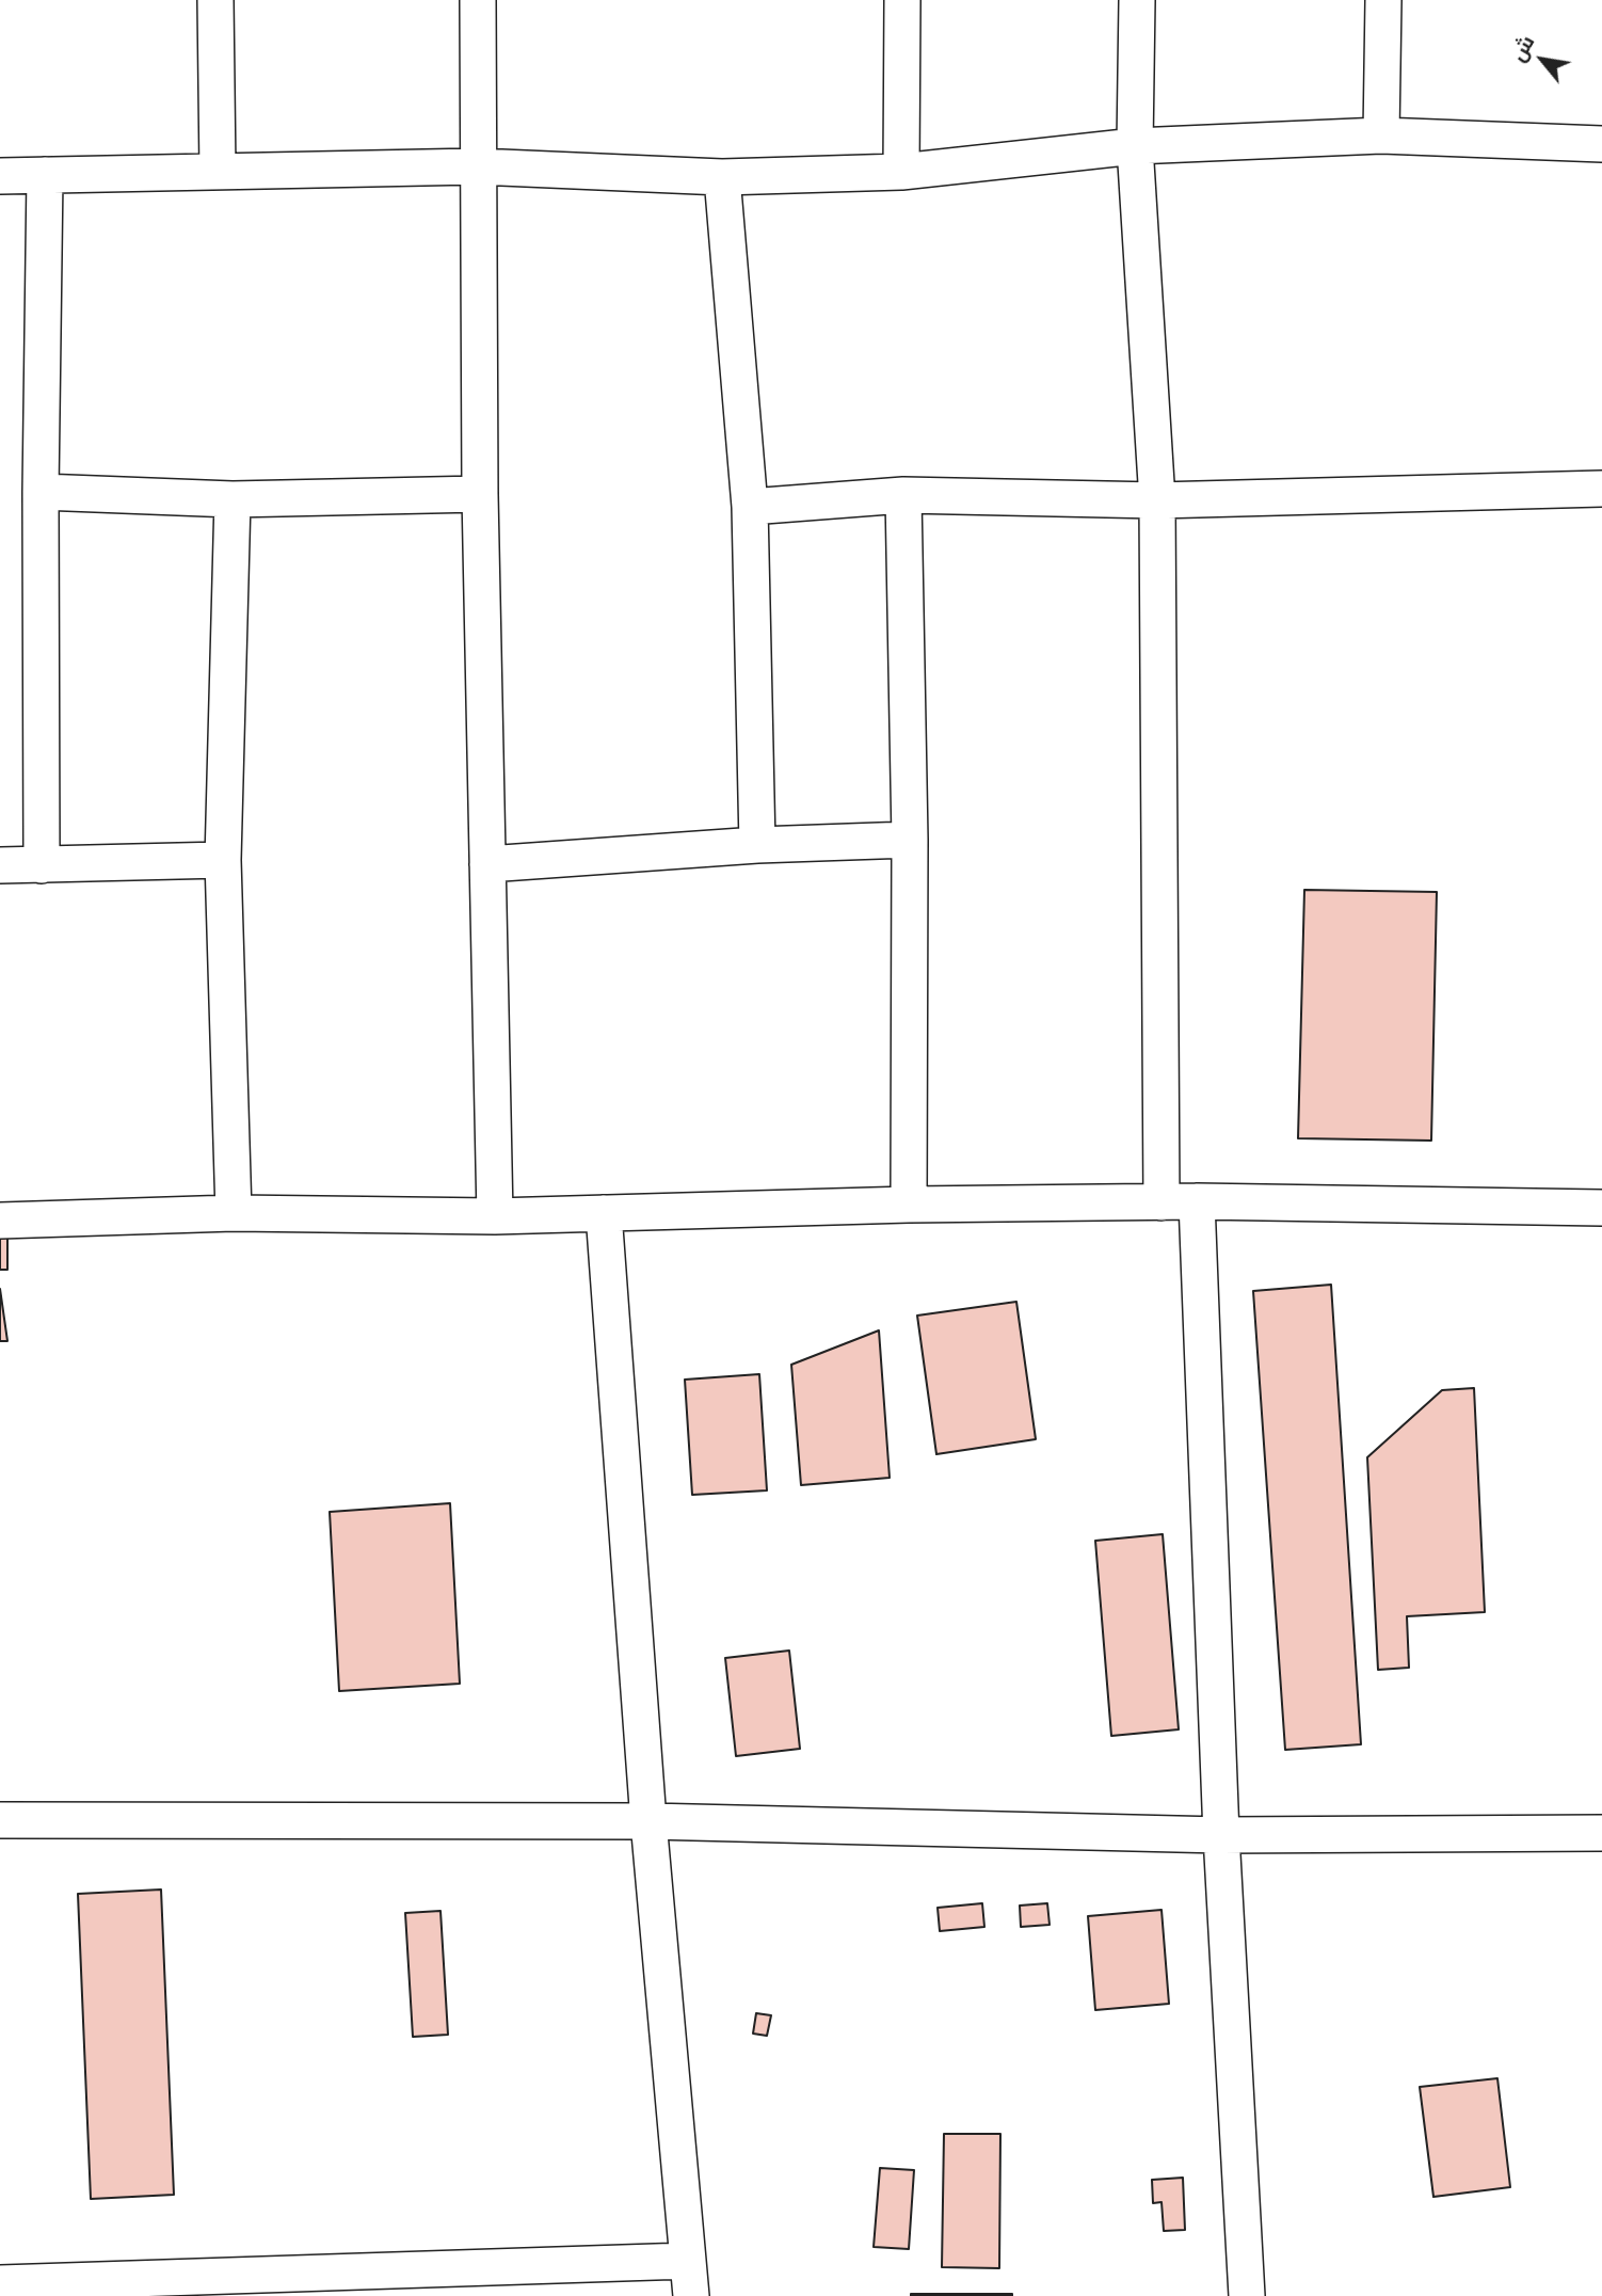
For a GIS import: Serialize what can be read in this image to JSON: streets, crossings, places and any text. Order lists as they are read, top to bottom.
{
  "north": "top left"
}
